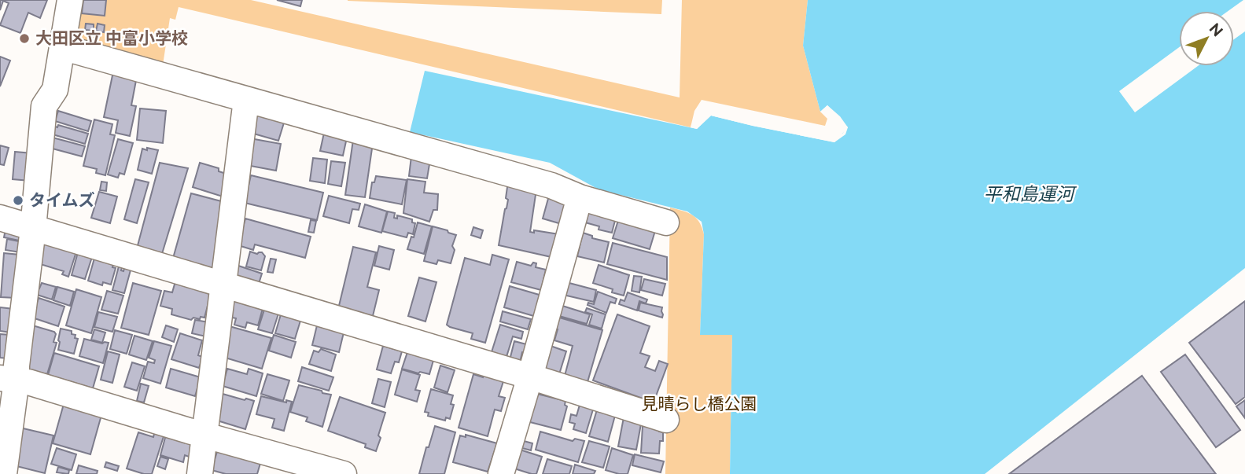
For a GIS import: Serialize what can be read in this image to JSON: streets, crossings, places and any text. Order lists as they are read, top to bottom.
{
  "water": ["平和島運河"],
  "parks": ["見晴らし橋公園"],
  "places": ["大田区立 中富小学校", "タイムズ"],
  "north": "top right"
}
